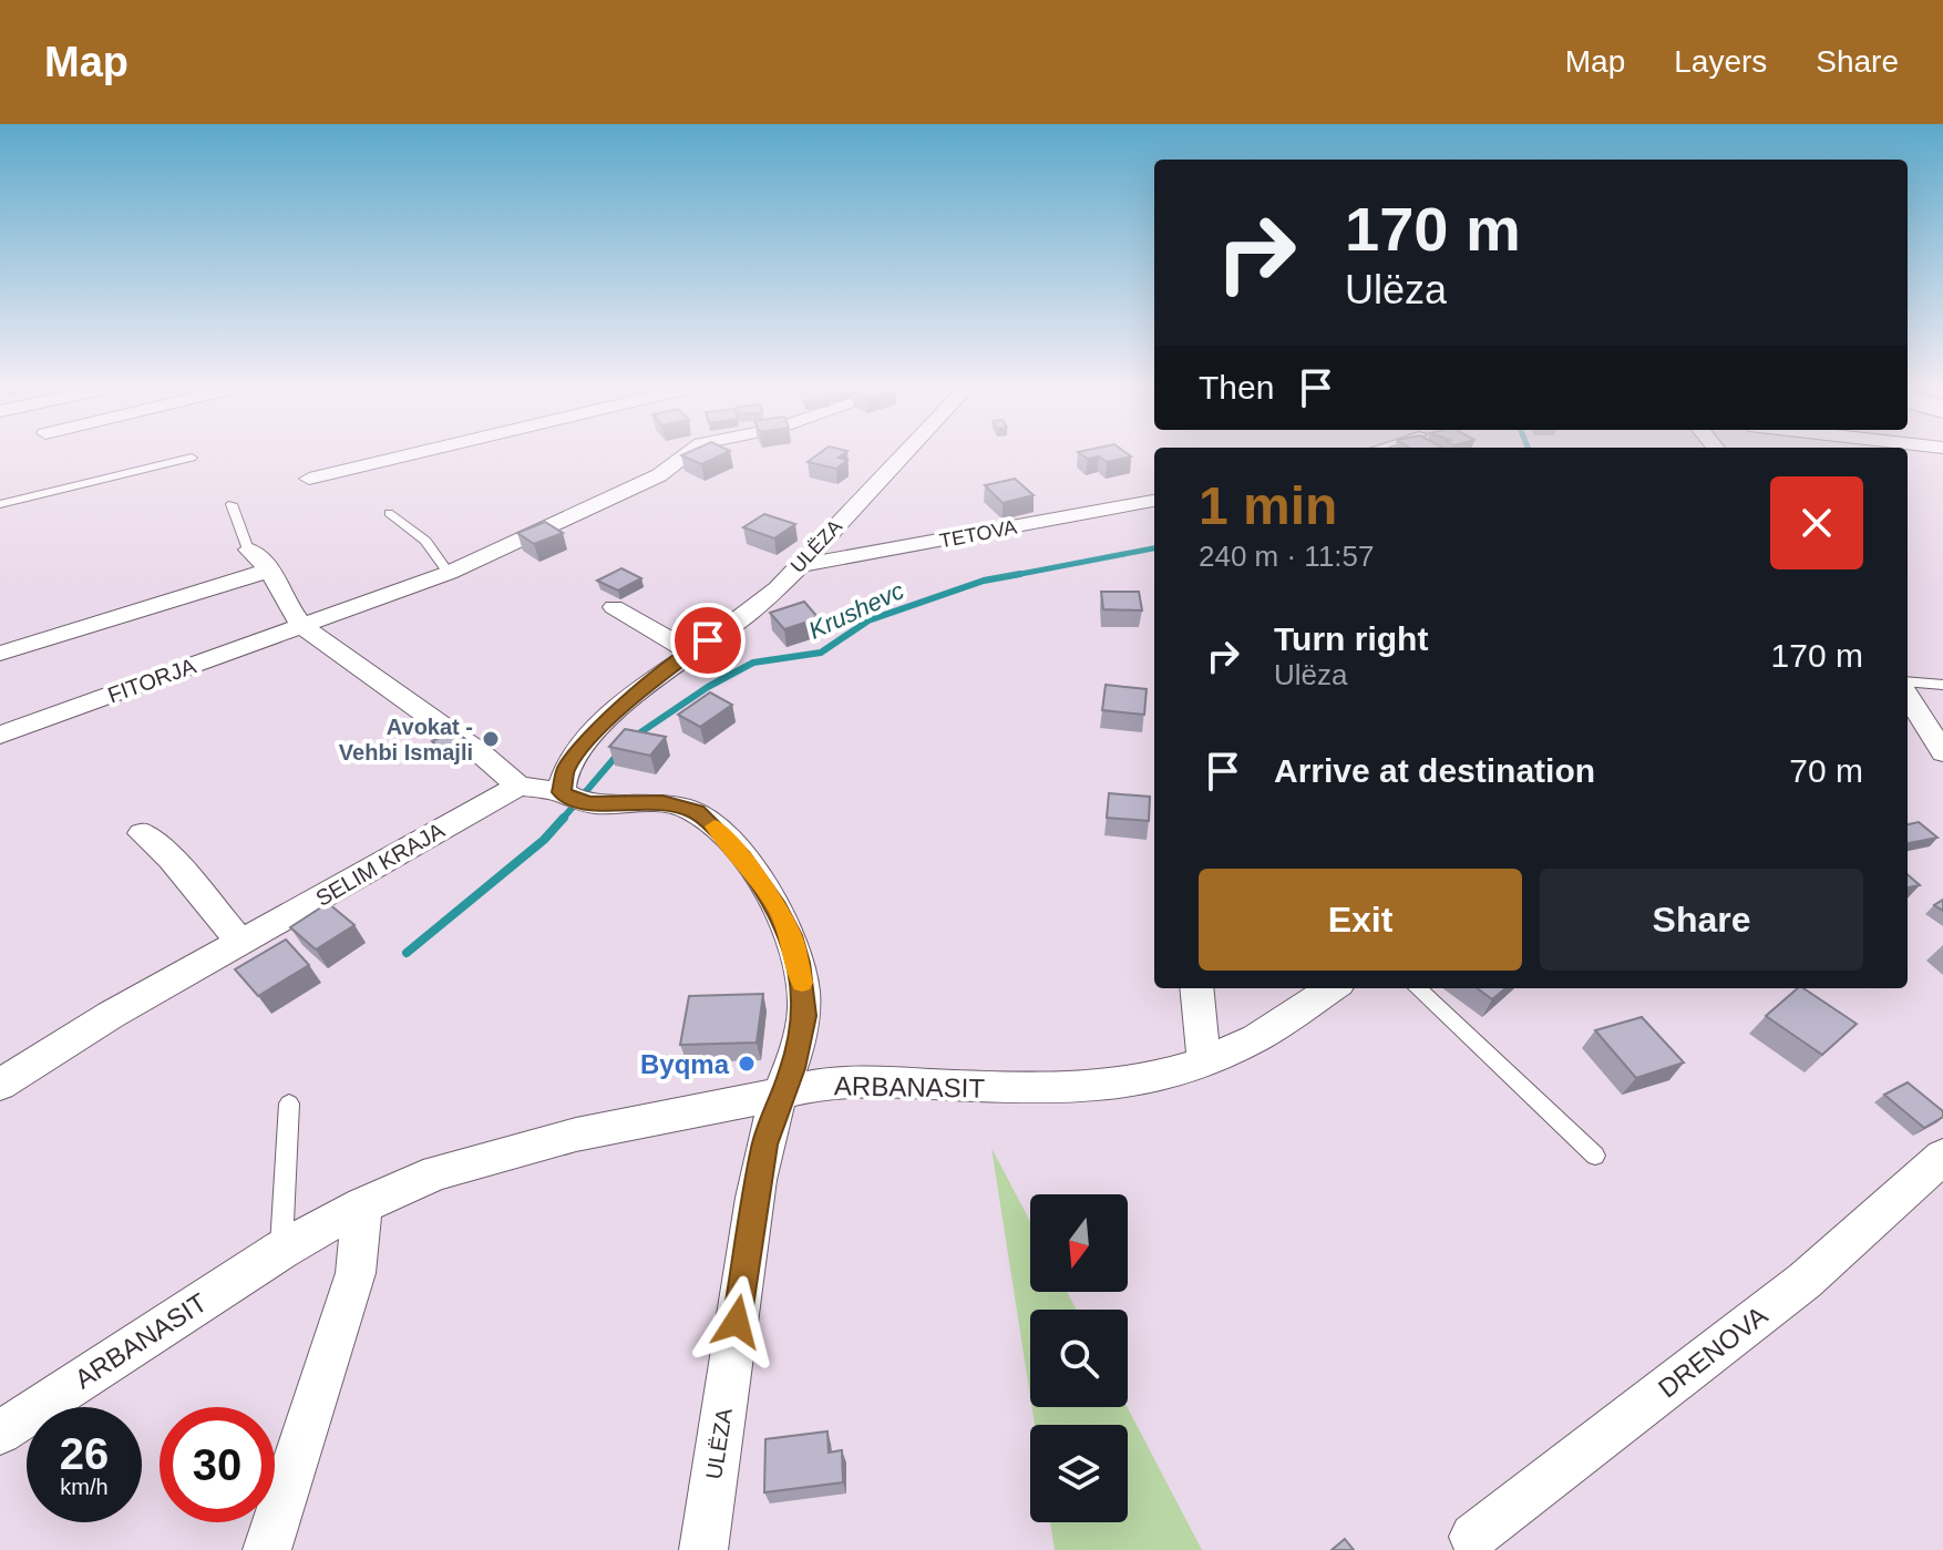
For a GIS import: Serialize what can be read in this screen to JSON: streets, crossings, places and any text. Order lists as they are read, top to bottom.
{
  "streets": {
    "street": [
      "TETOVA",
      "ULËZA",
      "FITORJA",
      "SELIM KRAJA",
      "ARBANASIT",
      "DRENOVA"
    ]
  },
  "crossings": [
    ["TETOVA", "ULËZA"],
    ["ULËZA", "ARBANASIT"]
  ],
  "water": ["Krushevc"],
  "places": ["Avokat - Vehbi Ismajli", "Byqma"],
  "north": "bottom",
  "page": {
    "header": "Map",
    "nav": ["Map", "Layers", "Share"],
    "turn": ["170 m", "Ulëza"],
    "then": "Then",
    "heading": ["1 min", "240 m · 11:57"],
    "list": [
      {
        "name": "Turn right",
        "note": "Ulëza",
        "value": "170 m"
      },
      {
        "name": "Arrive at destination",
        "value": "70 m"
      }
    ],
    "buttons": ["Exit", "Share"],
    "speed": "26 km/h",
    "limit": "30"
  }
}
